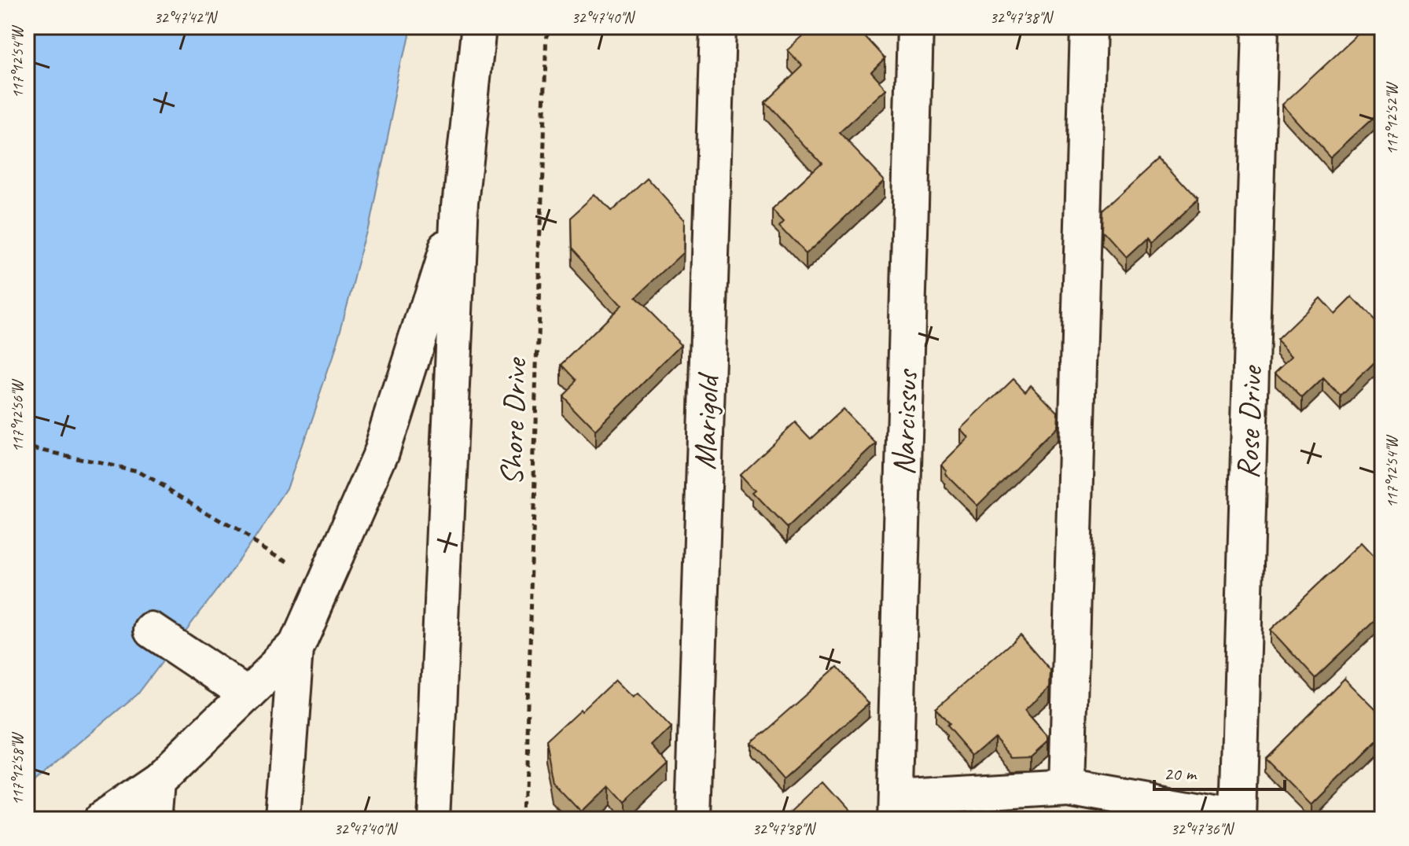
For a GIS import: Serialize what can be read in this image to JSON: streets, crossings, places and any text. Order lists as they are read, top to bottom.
{
  "streets": {
    "street": ["Marigold", "Narcissus", "Rose Drive"],
    "path": ["Shore Drive"]
  },
  "scale_bar": "20 m",
  "coordinates": [
    "32°47'42\"N",
    "32°47'40\"N",
    "32°47'38\"N",
    "117°12'54\"W",
    "117°12'52\"W",
    "117°12'56\"W",
    "117°12'58\"W",
    "32°47'36\"N"
  ]
}
